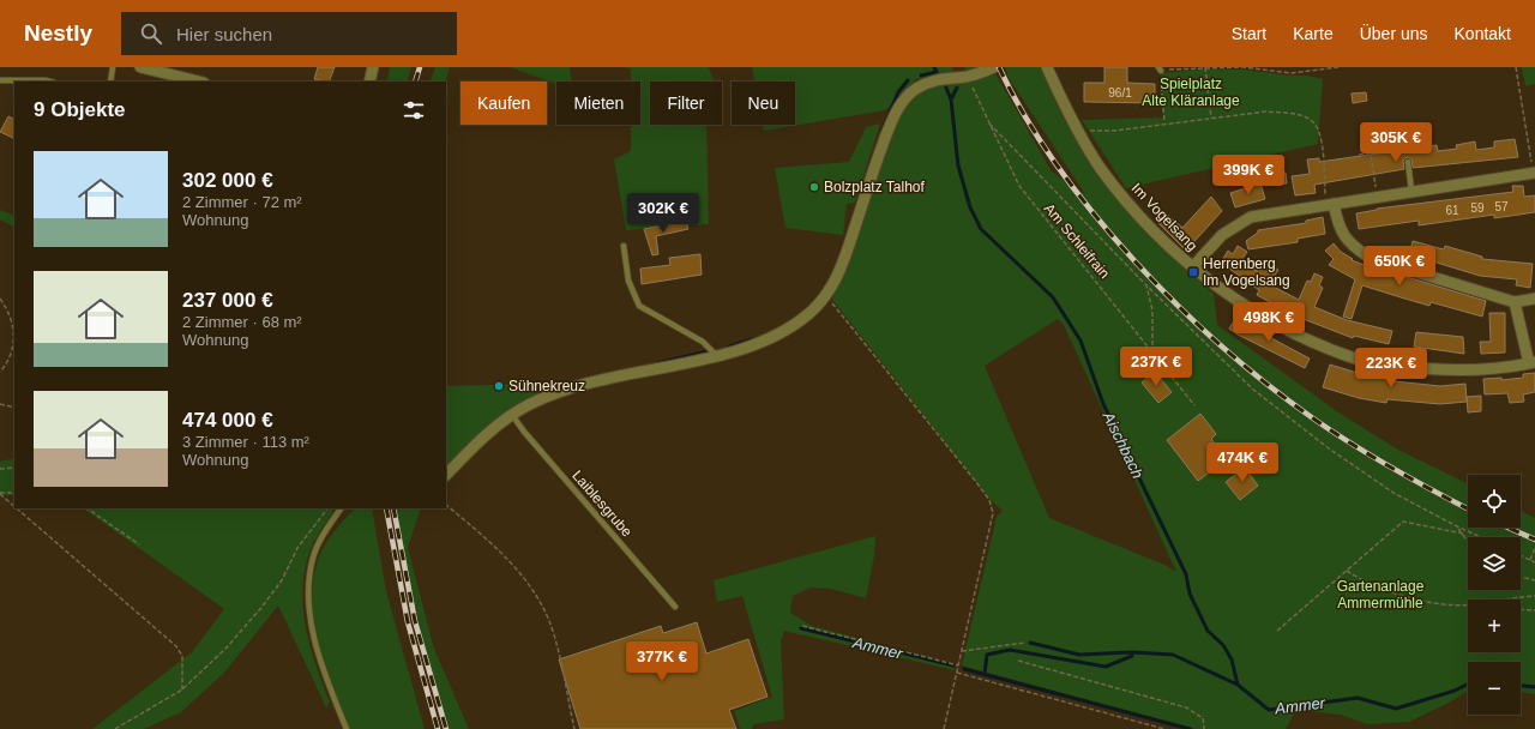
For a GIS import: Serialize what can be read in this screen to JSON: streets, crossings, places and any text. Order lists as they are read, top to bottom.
{
  "streets": {
    "street": ["Im Vogelsang"],
    "lane": ["Laiblesgrube"],
    "path": ["Am Schleifrain"]
  },
  "water": ["Aischbach", "Ammer"],
  "parks": ["Spielplatz Alte Kläranlage", "Gartenanlage Ammermühle"],
  "places": {
    "other": ["Bolzplatz Talhof", "Sühnekreuz"],
    "transit": ["Herrenberg Im Vogelsang"]
  },
  "house_numbers": [
    "96/1",
    "57",
    "59",
    "61"
  ],
  "page": {
    "header": "Nestly",
    "search": "Hier suchen",
    "nav": [
      "Start",
      "Karte",
      "Über uns",
      "Kontakt"
    ],
    "chip": [
      "Kaufen",
      "Mieten",
      "Filter",
      "Neu"
    ],
    "heading": "9 Objekte",
    "price": [
      "305K €",
      "399K €",
      "302K €",
      "650K €",
      "498K €",
      "237K €",
      "223K €",
      "474K €",
      "377K €"
    ],
    "list": [
      {
        "name": "302 000 €",
        "note": "2 Zimmer · 72 m² · Wohnung"
      },
      {
        "name": "237 000 €",
        "note": "2 Zimmer · 68 m² · Wohnung"
      },
      {
        "name": "474 000 €",
        "note": "3 Zimmer · 113 m² · Wohnung"
      }
    ],
    "map_buttons": ["+", "−"]
  }
}
